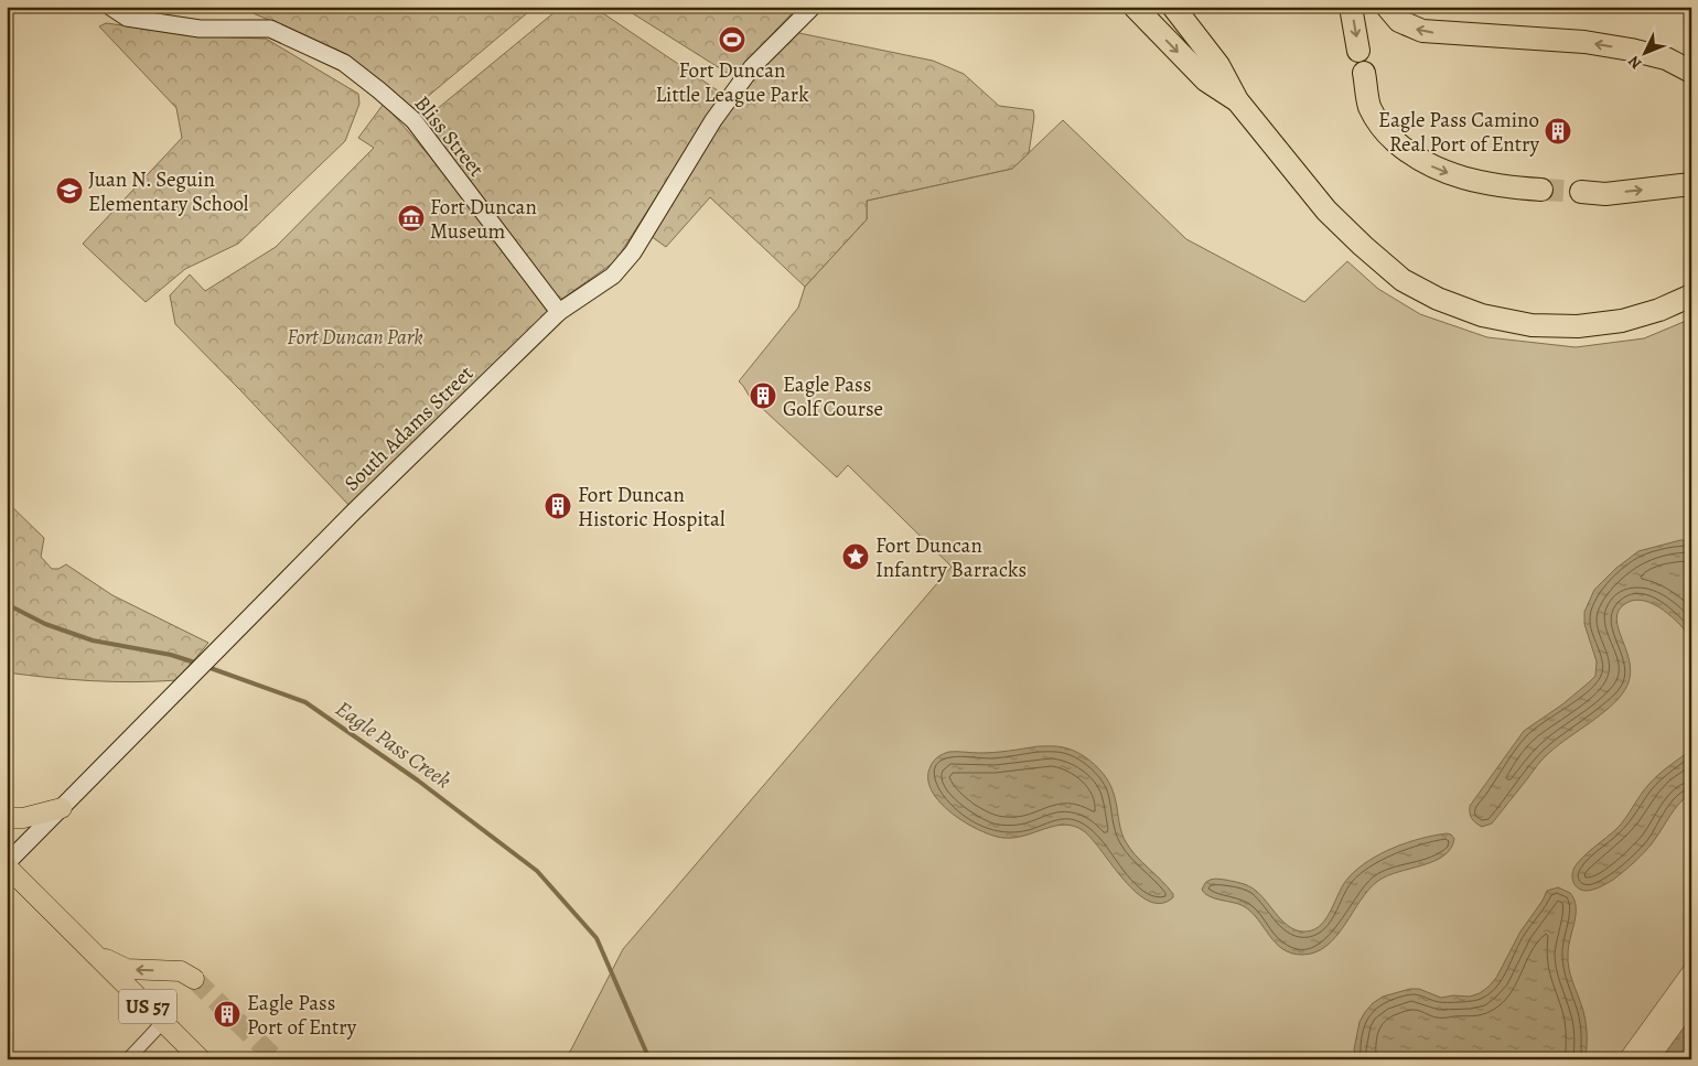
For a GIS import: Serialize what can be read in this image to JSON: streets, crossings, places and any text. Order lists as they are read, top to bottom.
{
  "streets": {
    "main road": ["US 57"],
    "street": ["Bliss Street", "South Adams Street"]
  },
  "crossings": [
    ["Bliss Street", "South Adams Street"],
    ["South Adams Street", "US 57"]
  ],
  "water": ["Eagle Pass Creek"],
  "parks": ["Fort Duncan Park"],
  "places": {
    "sports": ["Fort Duncan Little League Park"],
    "building": [
      "Eagle Pass Camino Real Port of Entry",
      "Eagle Pass Golf Course",
      "Fort Duncan Historic Hospital",
      "Eagle Pass Port of Entry"
    ],
    "school or university": ["Juan N. Seguin Elementary School"],
    "museum": ["Fort Duncan Museum"],
    "place": ["Fort Duncan Infantry Barracks"]
  },
  "north": "bottom left"
}
